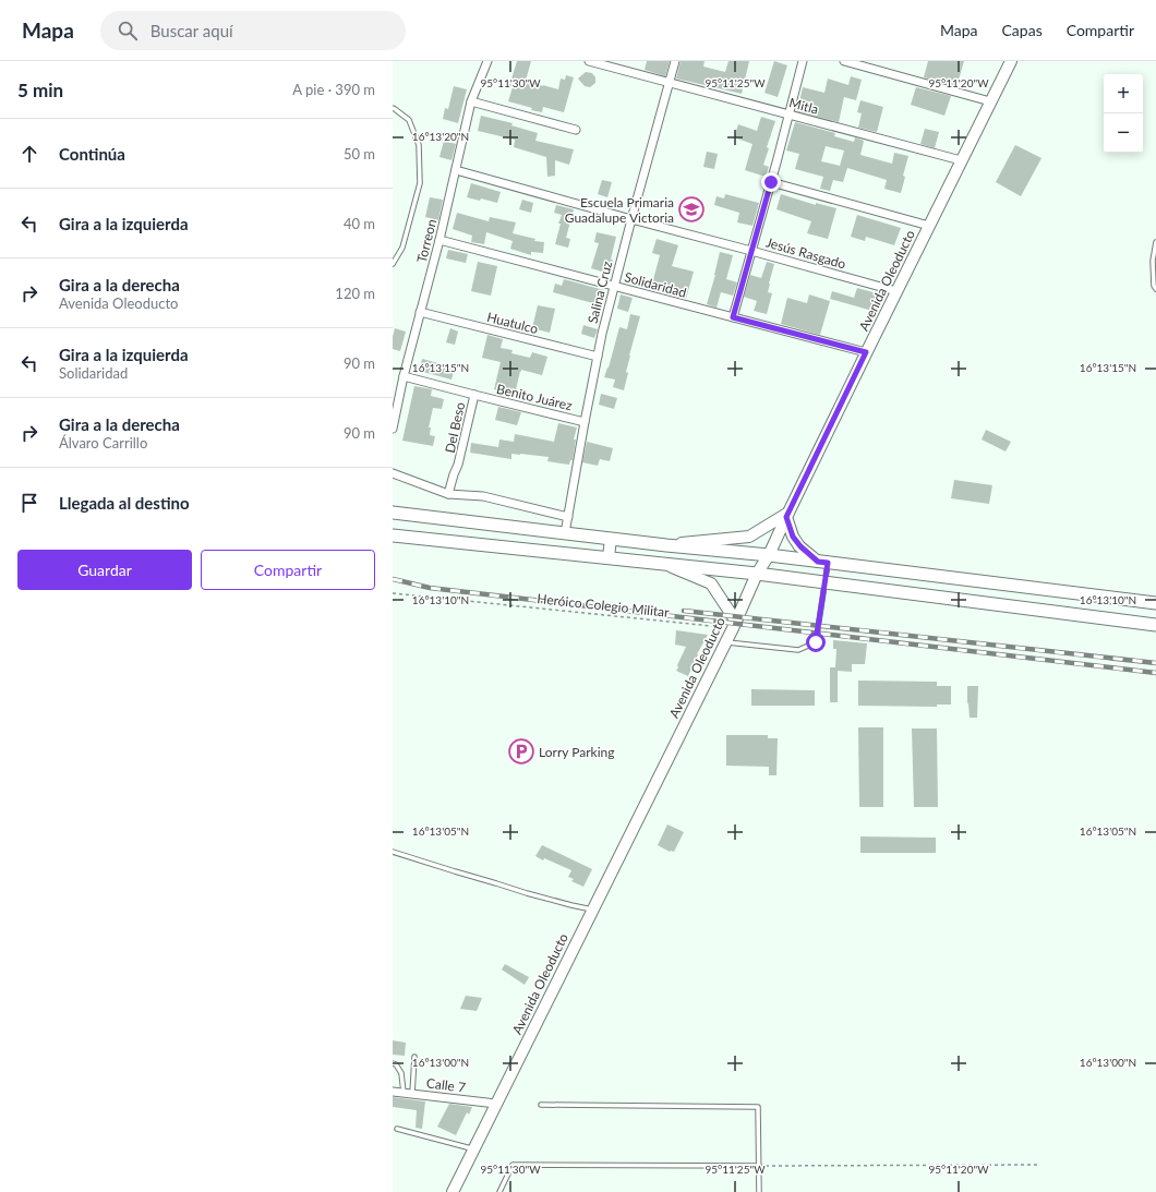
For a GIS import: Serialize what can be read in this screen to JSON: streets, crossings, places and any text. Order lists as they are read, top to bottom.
{
  "streets": {
    "main road": ["Avenida Oleoducto"],
    "street": [
      "Mitla",
      "Torreon",
      "Jesús Rasgado",
      "Solidaridad",
      "Salina Cruz",
      "Huatulco",
      "Benito Juárez",
      "Del Beso",
      "Calle 7"
    ],
    "path": ["Heróico Colegio Militar"]
  },
  "crossings": [
    ["Mitla", "Avenida Oleoducto"],
    ["Mitla", "Salina Cruz"],
    ["Torreon", "Jesús Rasgado"],
    ["Torreon", "Solidaridad"],
    ["Torreon", "Huatulco"],
    ["Torreon", "Benito Juárez"],
    ["Jesús Rasgado", "Avenida Oleoducto"],
    ["Jesús Rasgado", "Salina Cruz"],
    ["Avenida Oleoducto", "Solidaridad"],
    ["Avenida Oleoducto", "Heróico Colegio Militar"],
    ["Avenida Oleoducto", "Calle 7"],
    ["Solidaridad", "Salina Cruz"],
    ["Salina Cruz", "Huatulco"],
    ["Salina Cruz", "Benito Juárez"],
    ["Benito Juárez", "Del Beso"]
  ],
  "places": {
    "school or university": ["Escuela Primaria Guadalupe Victoria"],
    "parking": ["Lorry Parking"]
  },
  "page": {
    "header": "Mapa",
    "search": "Buscar aquí",
    "nav": ["Mapa", "Capas", "Compartir"],
    "heading": ["5 min", "A pie · 390 m"],
    "map_buttons": ["+", "−"],
    "list": [
      ["Continúa", "50 m"],
      ["Gira a la izquierda", "40 m"],
      ["Gira a la derecha", "Avenida Oleoducto", "120 m"],
      ["Gira a la izquierda", "Solidaridad", "90 m"],
      ["Gira a la derecha", "Álvaro Carrillo", "90 m"],
      "Llegada al destino"
    ],
    "buttons": ["Guardar", "Compartir"]
  },
  "coordinates": [
    "95°11'30\"W",
    "95°11'25\"W",
    "95°11'20\"W",
    "16°13'20\"N",
    "16°13'15\"N",
    "16°13'10\"N",
    "16°13'05\"N",
    "16°13'00\"N"
  ]
}
